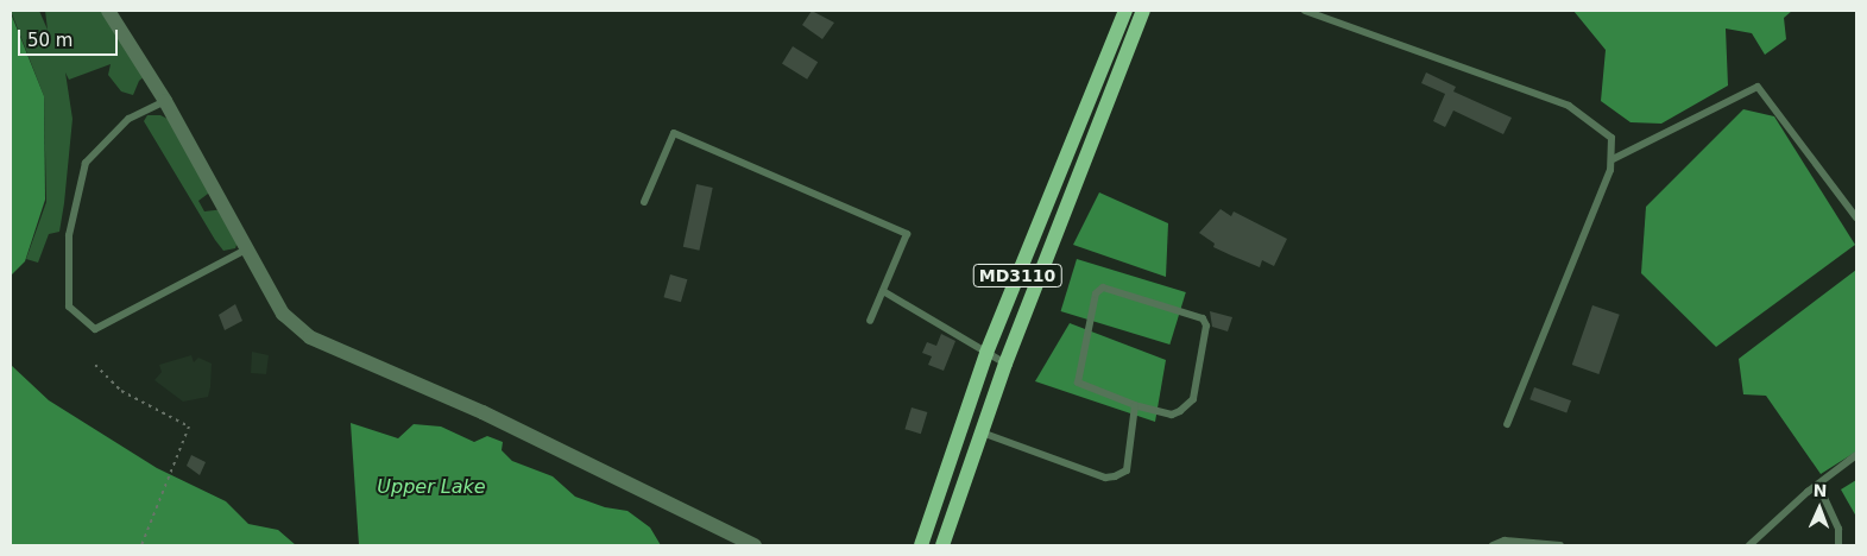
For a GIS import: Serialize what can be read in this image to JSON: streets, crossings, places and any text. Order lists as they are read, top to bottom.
{
  "streets": {
    "main road": ["MD3110"]
  },
  "water": ["Upper Lake"],
  "scale_bar": "50 m",
  "north": "top"
}
